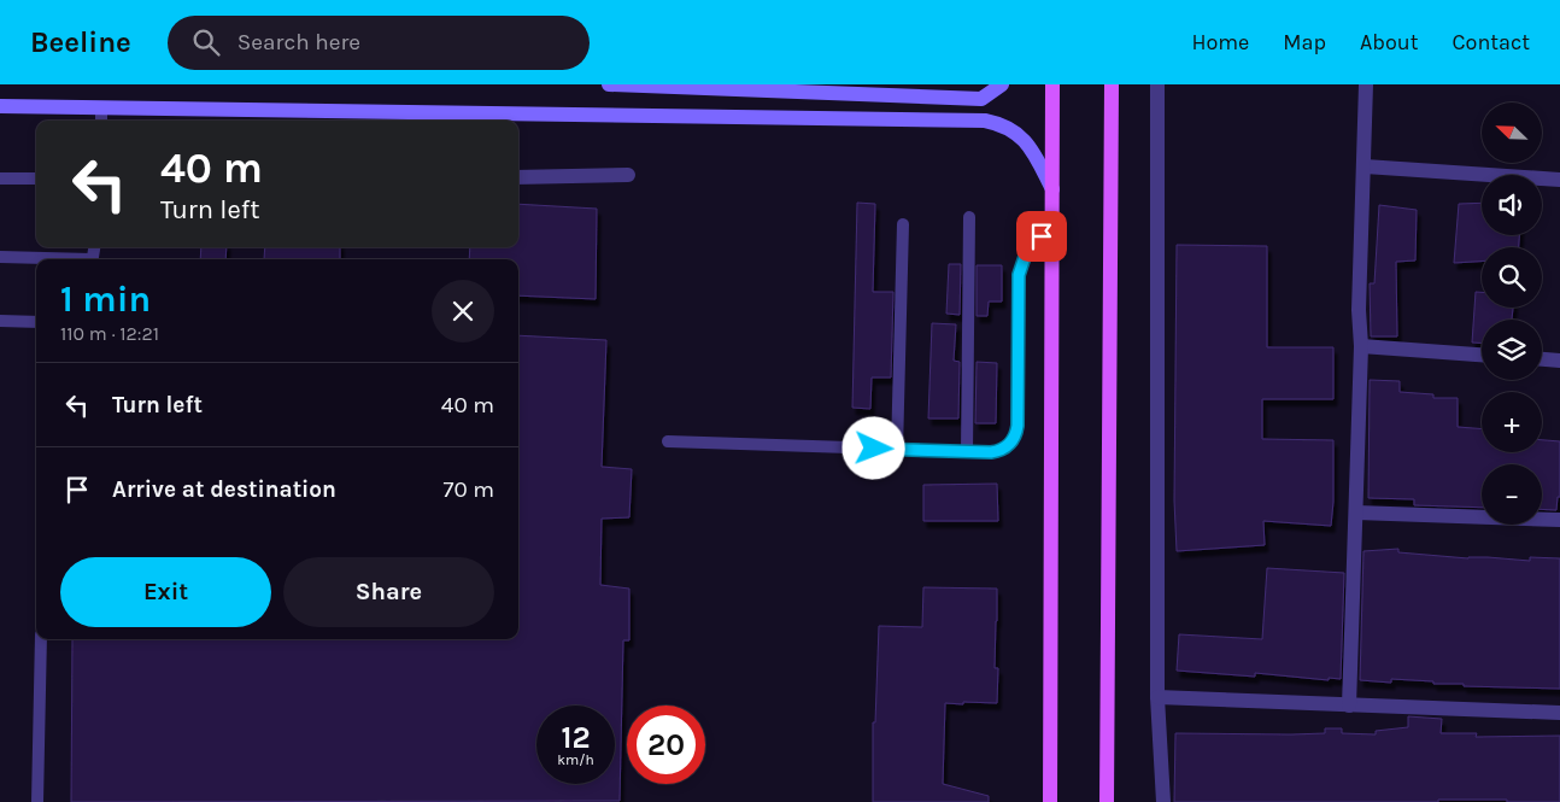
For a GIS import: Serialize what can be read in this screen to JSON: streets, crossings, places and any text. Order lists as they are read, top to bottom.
{
  "north": "top left",
  "page": {
    "header": "Beeline",
    "search": "Search here",
    "nav": [
      "Home",
      "Map",
      "About",
      "Contact"
    ],
    "map_buttons": ["+", "−"],
    "turn": ["40 m", "Turn left"],
    "heading": ["1 min", "110 m · 12:21"],
    "list": [
      {
        "name": "Turn left",
        "value": "40 m"
      },
      {
        "name": "Arrive at destination",
        "value": "70 m"
      }
    ],
    "buttons": ["Exit", "Share"],
    "speed": "12 km/h",
    "limit": "20"
  }
}
